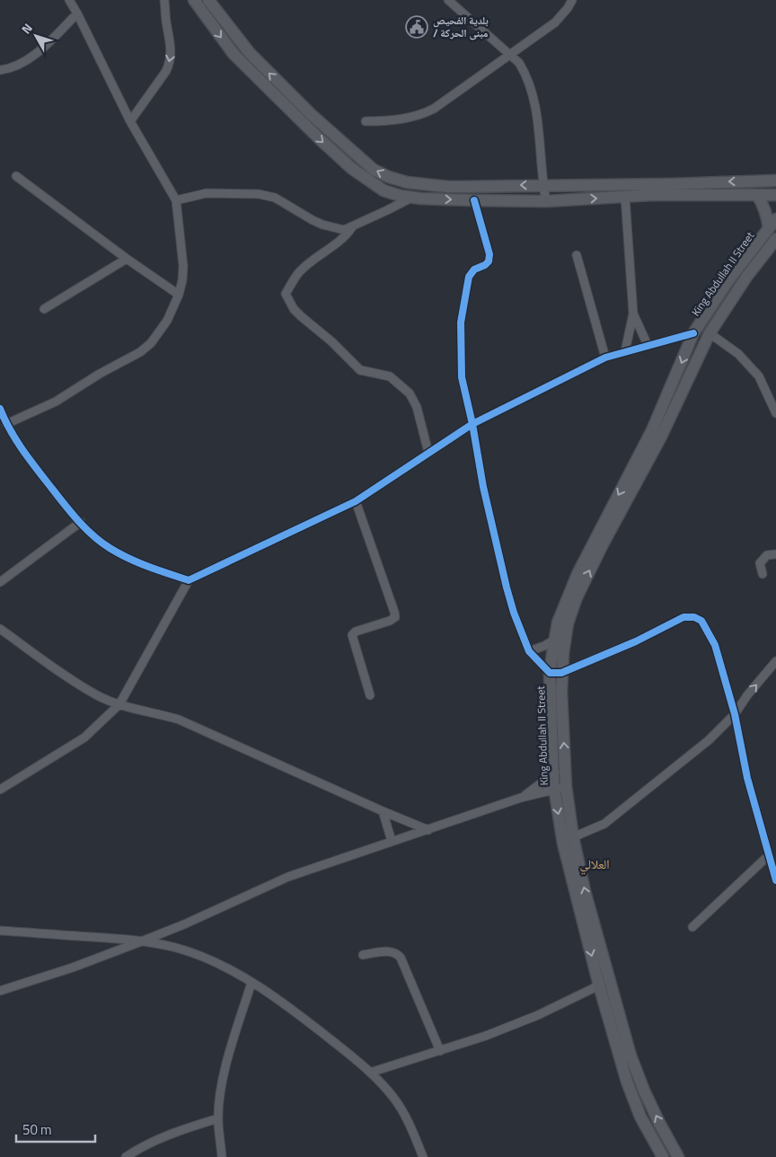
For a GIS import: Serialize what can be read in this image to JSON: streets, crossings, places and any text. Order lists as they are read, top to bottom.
{
  "streets": {
    "main road": ["King Abdullah II Street"]
  },
  "districts": ["العلالي"],
  "places": {
    "public building": ["بلدية الفحيص / مبنى الحركة"]
  },
  "scale_bar": "50 m",
  "north": "top left"
}
